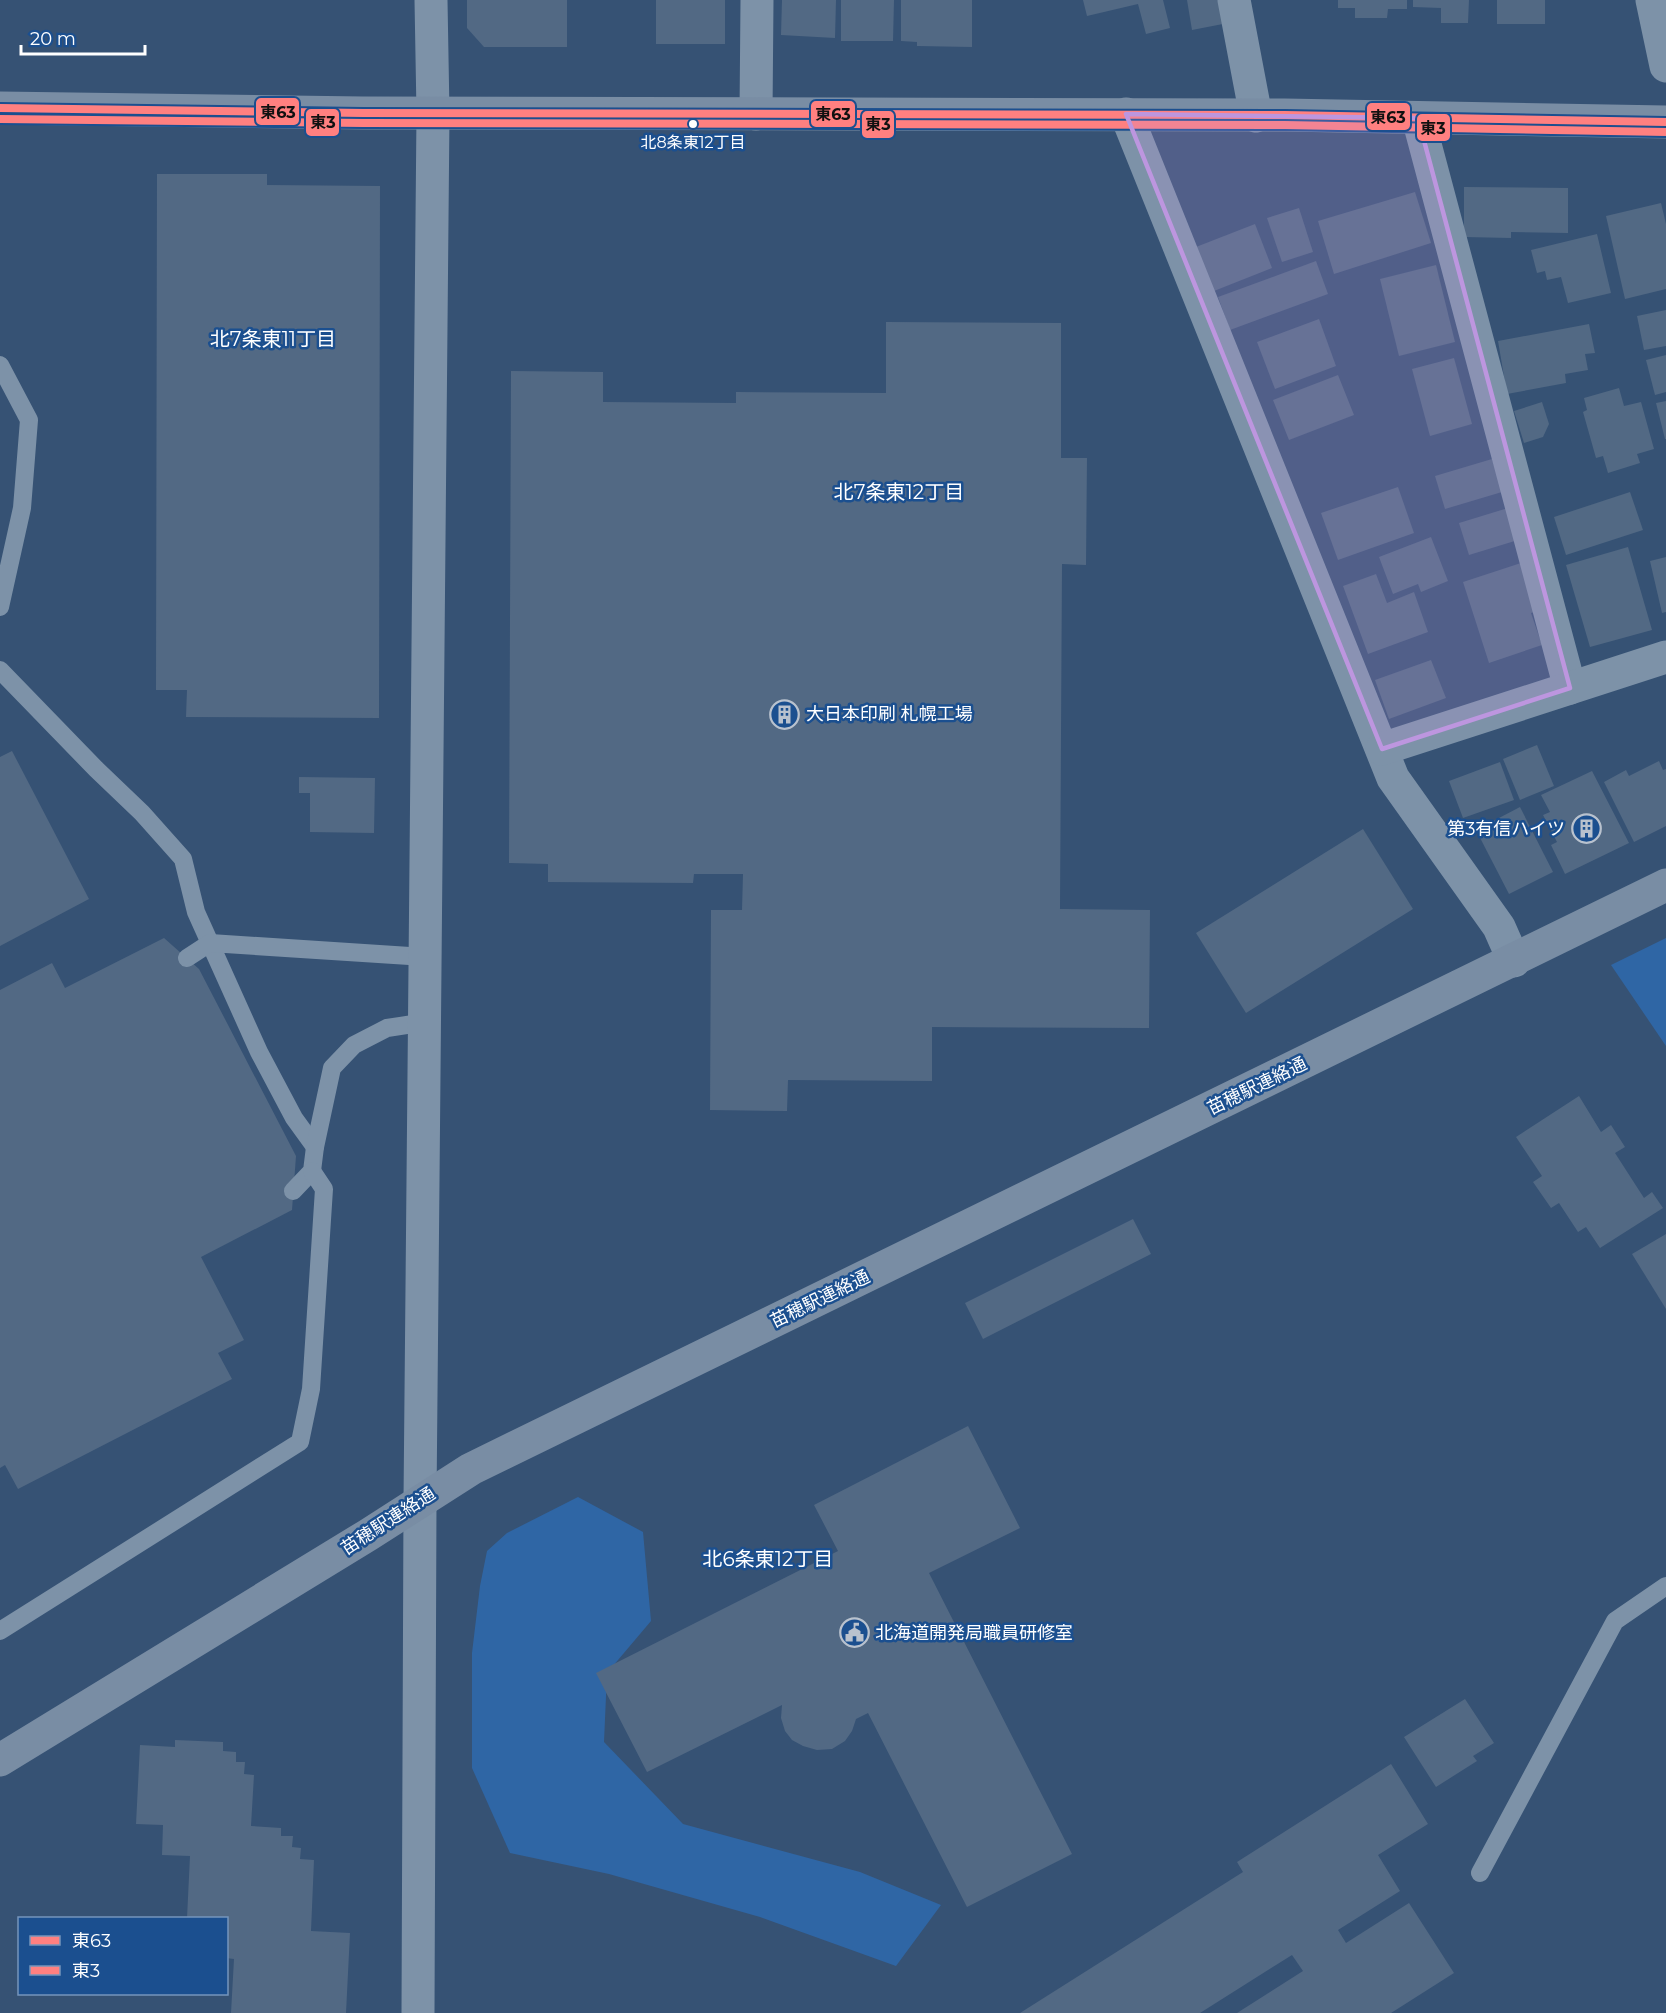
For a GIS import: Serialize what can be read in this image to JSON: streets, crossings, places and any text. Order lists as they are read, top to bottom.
{
  "streets": {
    "street": ["苗穂駅連絡通"]
  },
  "districts": ["北7条東11丁目", "北7条東12丁目", "北6条東12丁目"],
  "places": {
    "other": ["北8条東12丁目"],
    "building": ["大日本印刷 札幌工場", "第3有信ハイツ"],
    "public building": ["北海道開発局職員研修室"]
  },
  "lines": ["transit line 東63", "transit line 東3"],
  "legend": ["東63", "東3"],
  "scale_bar": "20 m"
}
